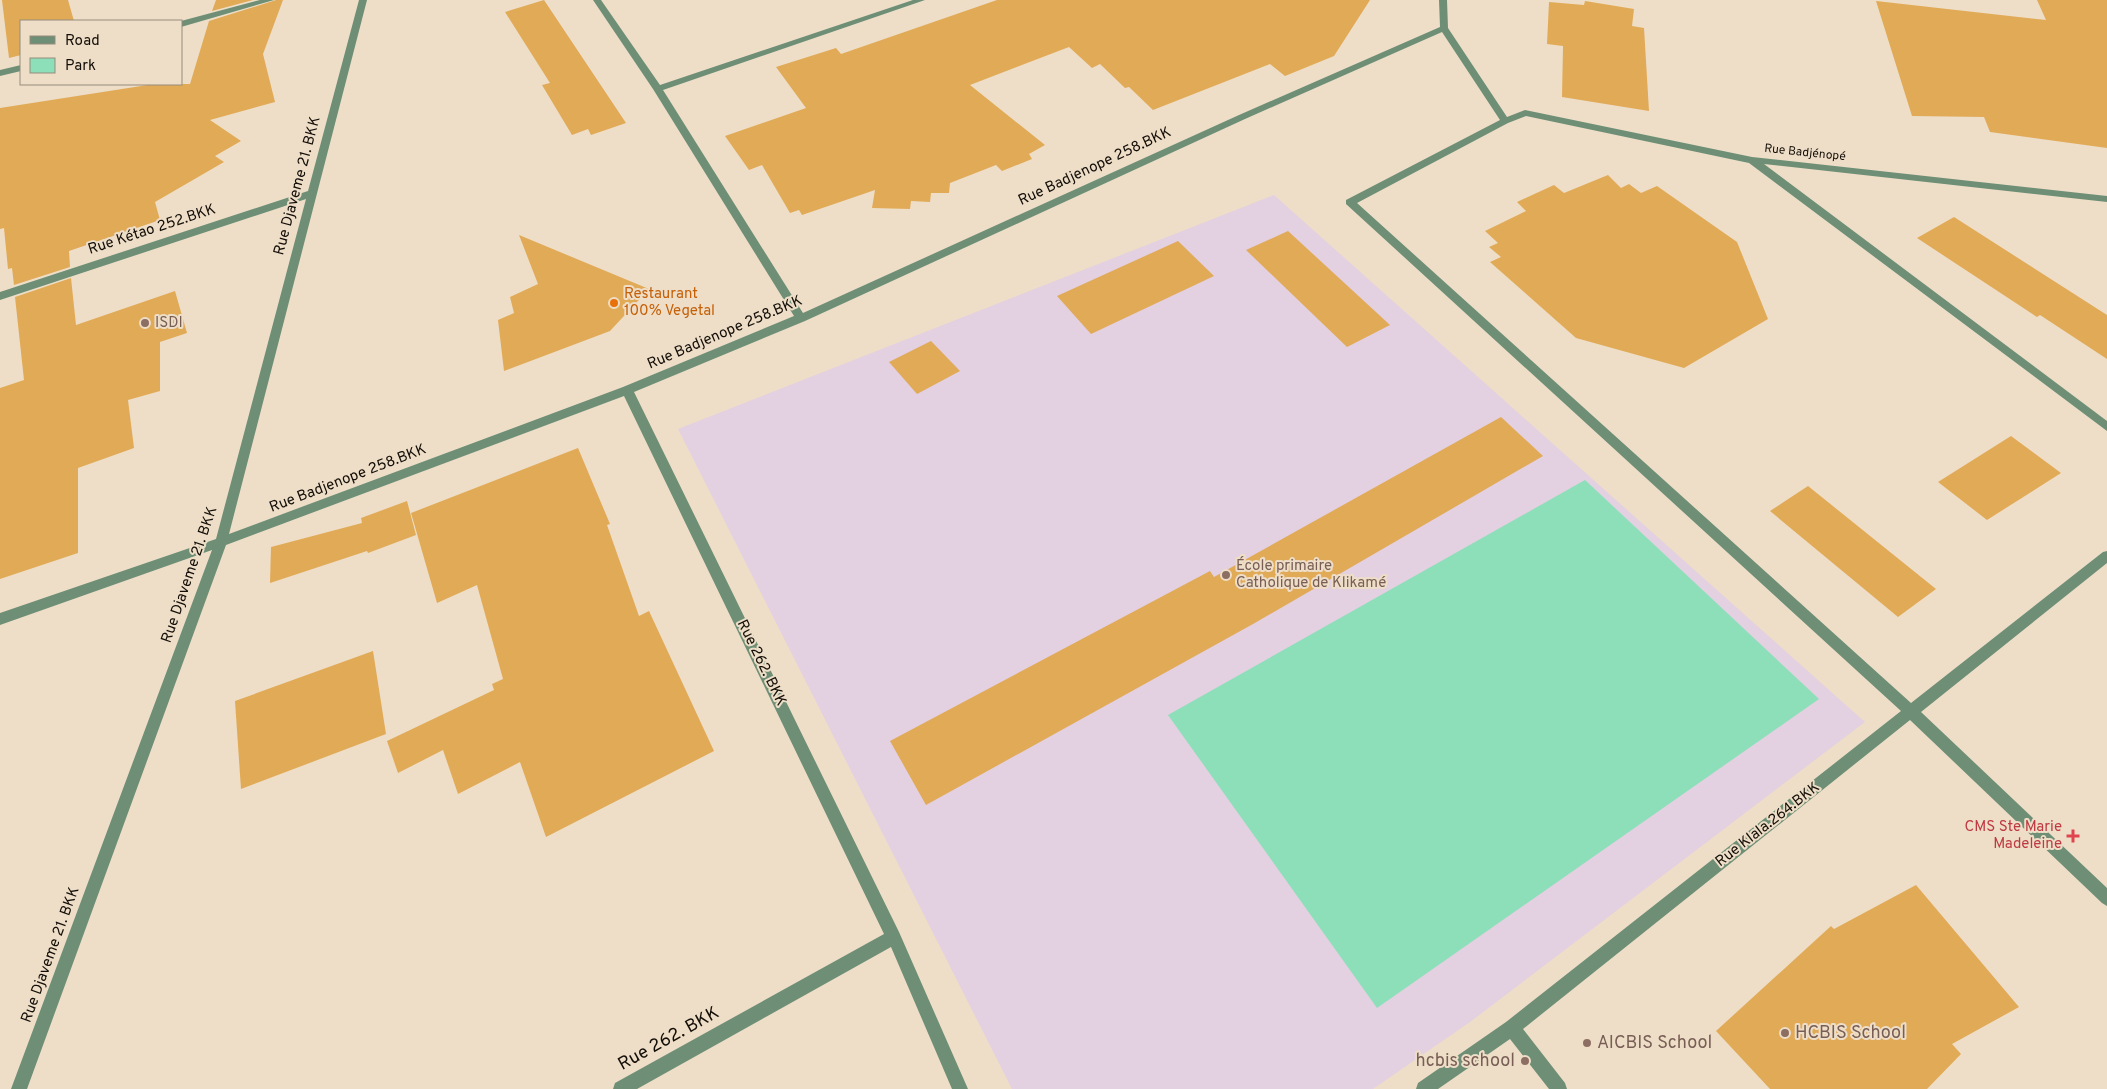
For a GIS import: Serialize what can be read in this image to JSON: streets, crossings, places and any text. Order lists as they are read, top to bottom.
{
  "streets": {
    "street": [
      "Rue Badjénopé",
      "Rue Badjenope 258.BKK",
      "Rue Djaveme 21. BKK",
      "Rue Kétao 252.BKK",
      "Rue 262. BKK",
      "Rue Klala.264.BKK"
    ]
  },
  "crossings": [
    ["Rue Badjénopé", "Rue Klala.264.BKK"],
    ["Rue Badjenope 258.BKK", "Rue Djaveme 21. BKK"],
    ["Rue Badjenope 258.BKK", "Rue 262. BKK"],
    ["Rue Djaveme 21. BKK", "Rue Kétao 252.BKK"]
  ],
  "places": {
    "other": [
      "Restaurant 100% Vegetal",
      "ISDI",
      "École primaire Catholique de Klikamé",
      "HCBIS School",
      "AICBIS School",
      "hcbis school"
    ],
    "health": ["CMS Ste Marie Madeleine"]
  },
  "legend": ["Road", "Park"]
}
